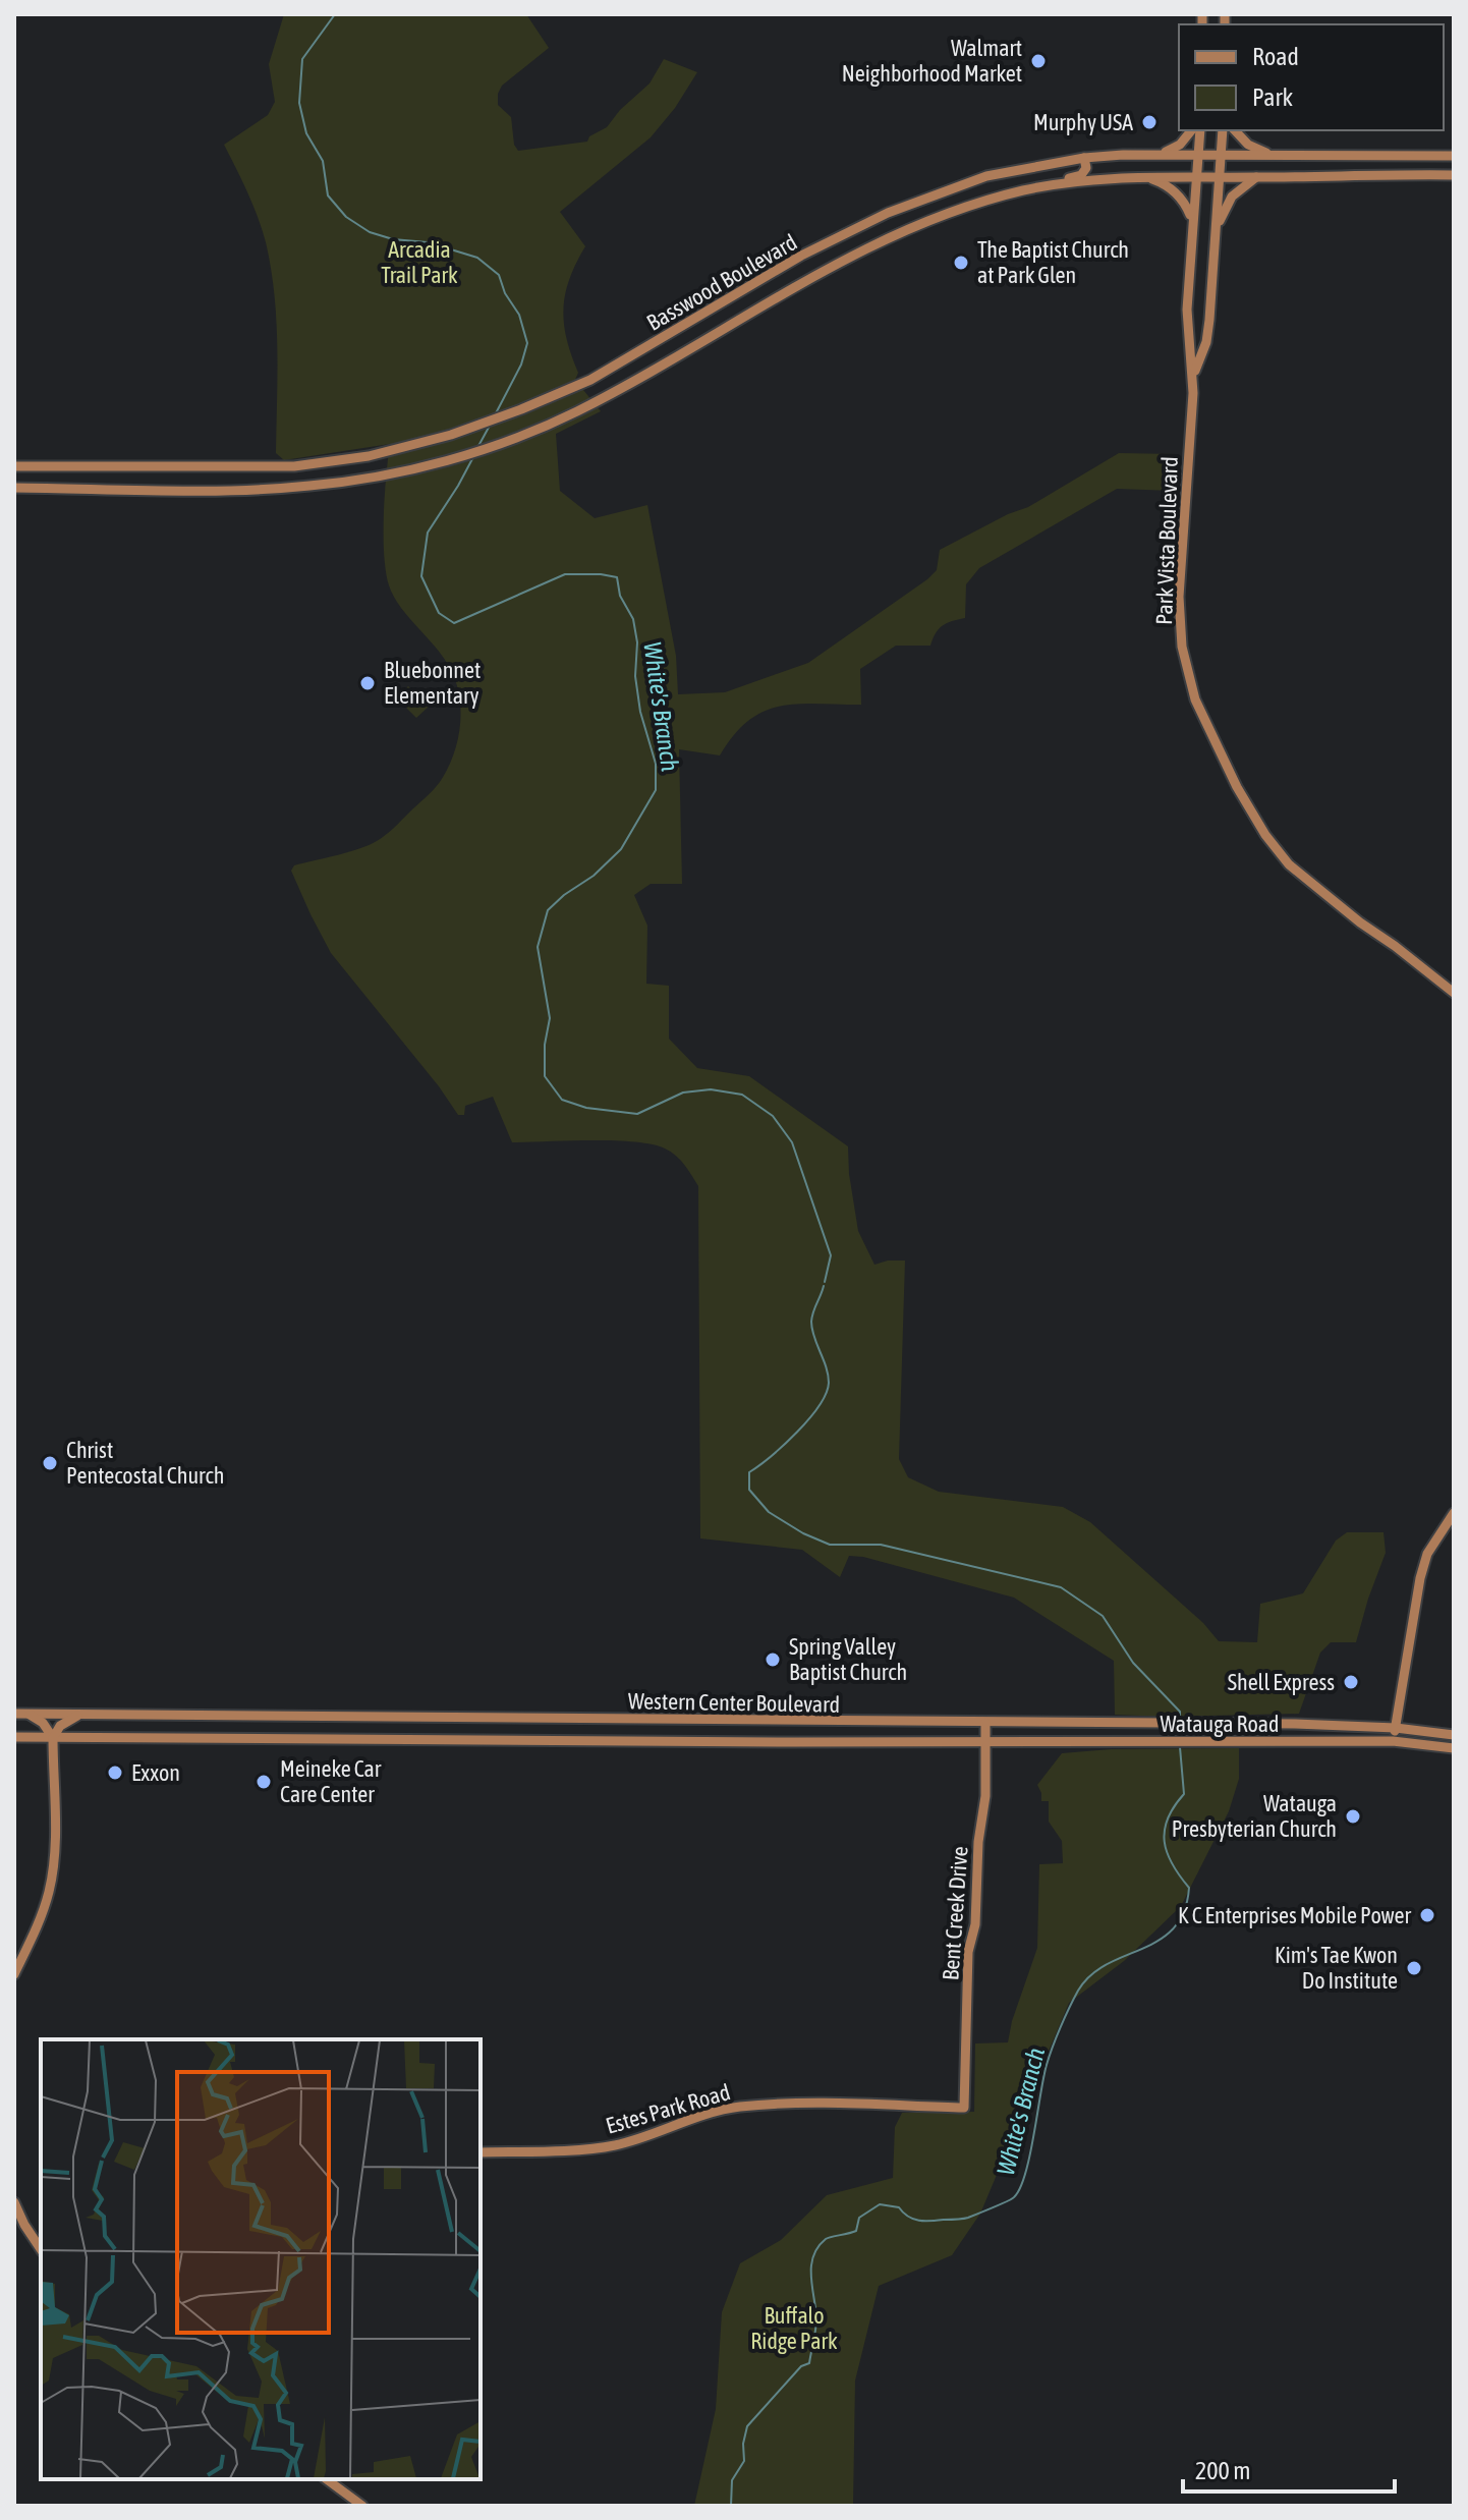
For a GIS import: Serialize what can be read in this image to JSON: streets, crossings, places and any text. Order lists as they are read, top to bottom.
{
  "streets": {
    "main road": [
      "Basswood Boulevard",
      "Park Vista Boulevard",
      "Western Center Boulevard",
      "Watauga Road",
      "Bent Creek Drive",
      "Estes Park Road"
    ]
  },
  "crossings": [
    ["Basswood Boulevard", "Park Vista Boulevard"],
    ["Western Center Boulevard", "Watauga Road"],
    ["Western Center Boulevard", "Bent Creek Drive"],
    ["Watauga Road", "Bent Creek Drive"],
    ["Bent Creek Drive", "Estes Park Road"]
  ],
  "water": ["White's Branch"],
  "parks": ["Arcadia Trail Park", "Buffalo Ridge Park"],
  "places": [
    "Walmart Neighborhood Market",
    "Murphy USA",
    "The Baptist Church at Park Glen",
    "Bluebonnet Elementary",
    "Christ Pentecostal Church",
    "Spring Valley Baptist Church",
    "Shell Express",
    "Exxon",
    "Meineke Car Care Center",
    "Watauga Presbyterian Church",
    "K C Enterprises Mobile Power",
    "Kim's Tae Kwon Do Institute"
  ],
  "legend": ["Road", "Park"],
  "scale_bar": "200 m"
}
